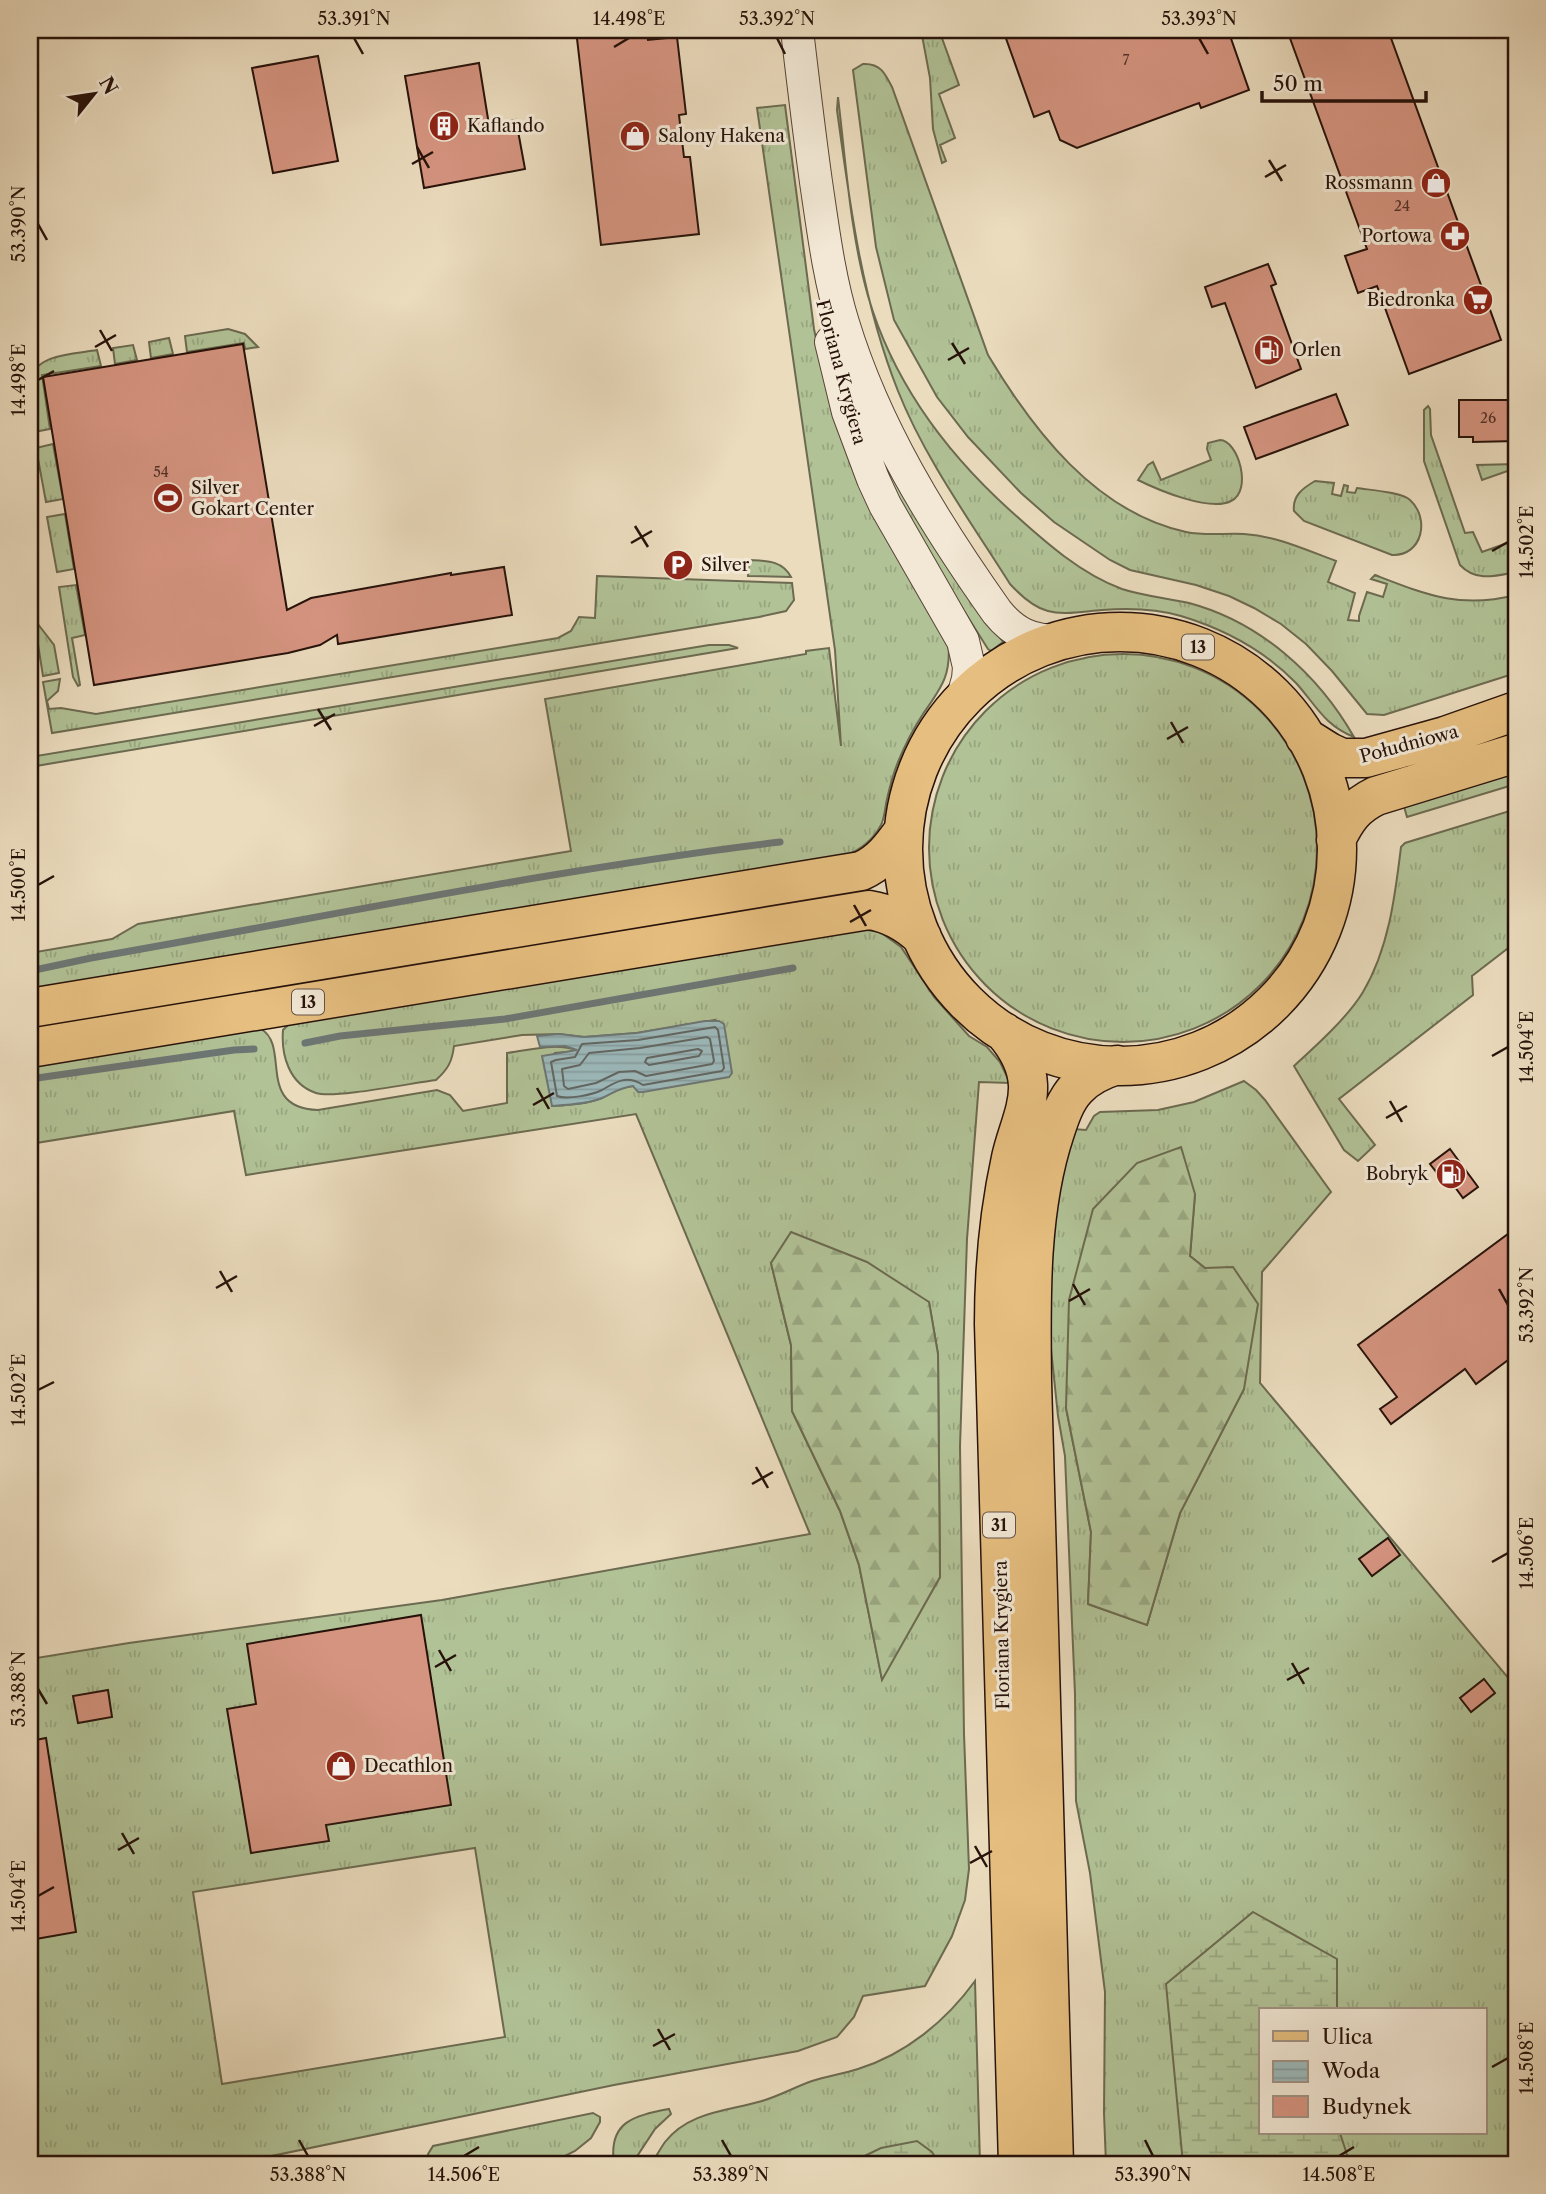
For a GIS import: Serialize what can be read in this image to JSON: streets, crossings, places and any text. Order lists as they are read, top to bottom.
{
  "streets": {
    "main road": [
      "Floriana Krygiera",
      "13",
      "Południowa",
      "31"
    ]
  },
  "crossings": [
    ["Floriana Krygiera", "13"],
    ["13", "Południowa"]
  ],
  "places": {
    "building": ["Kaflando"],
    "shop": ["Salony Hakena", "Rossmann", "Decathlon"],
    "pharmacy": ["Portowa"],
    "supermarket": ["Biedronka"],
    "fuel station": ["Orlen", "Bobryk"],
    "sports": ["Silver Gokart Center"],
    "parking": ["Silver"]
  },
  "house_numbers": [
    "7",
    "24",
    "26",
    "54"
  ],
  "legend": ["Ulica", "Woda", "Budynek"],
  "scale_bar": "50 m",
  "north": "top right",
  "coordinates": [
    "53.391°N",
    "14.498°E",
    "53.392°N",
    "53.393°N",
    "53.390°N",
    "14.502°E",
    "14.500°E",
    "14.504°E",
    "14.506°E",
    "53.388°N",
    "14.508°E",
    "53.389°N"
  ]
}
